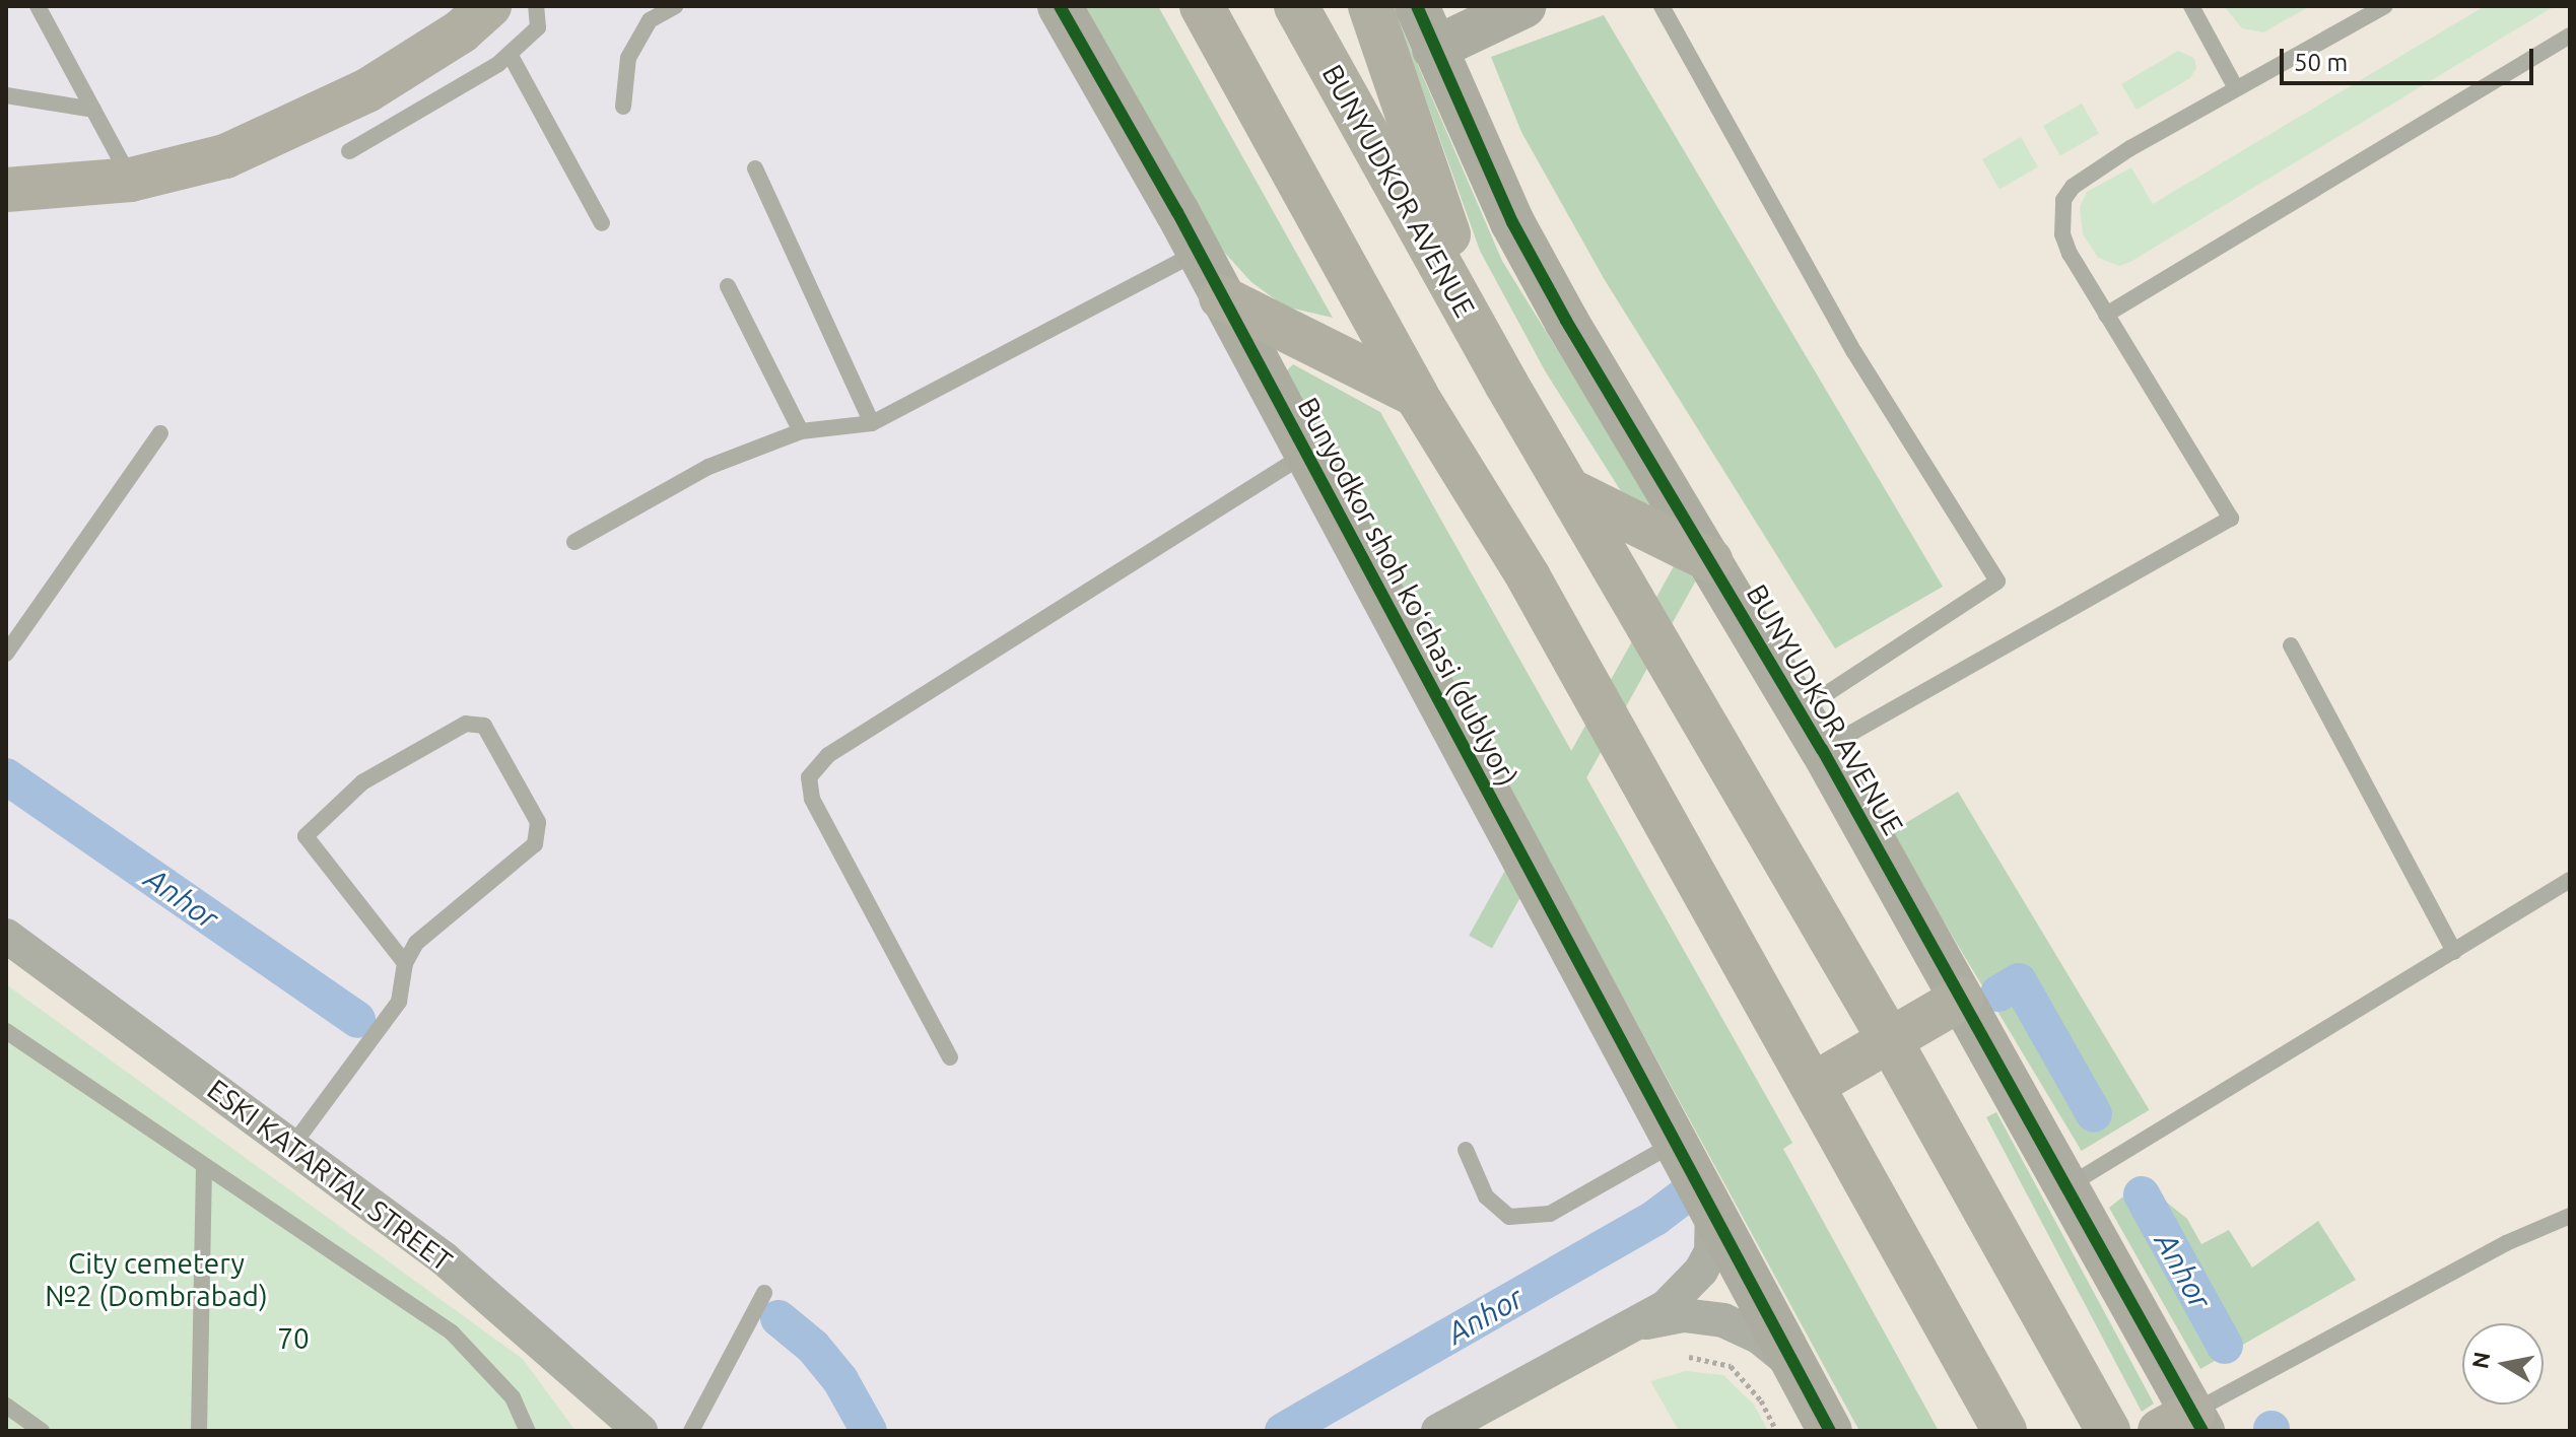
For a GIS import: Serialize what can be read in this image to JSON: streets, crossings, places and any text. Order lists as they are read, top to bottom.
{
  "streets": {
    "main road": ["BUNYUDKOR AVENUE"],
    "street": ["Bunyodkor shoh koʻchasi (dublyor)", "ESKI KATARTAL STREET"]
  },
  "water": ["Anhor"],
  "parks": ["City cemetery №2 (Dombrabad)", "70"],
  "scale_bar": "50 m",
  "north": "left"
}
